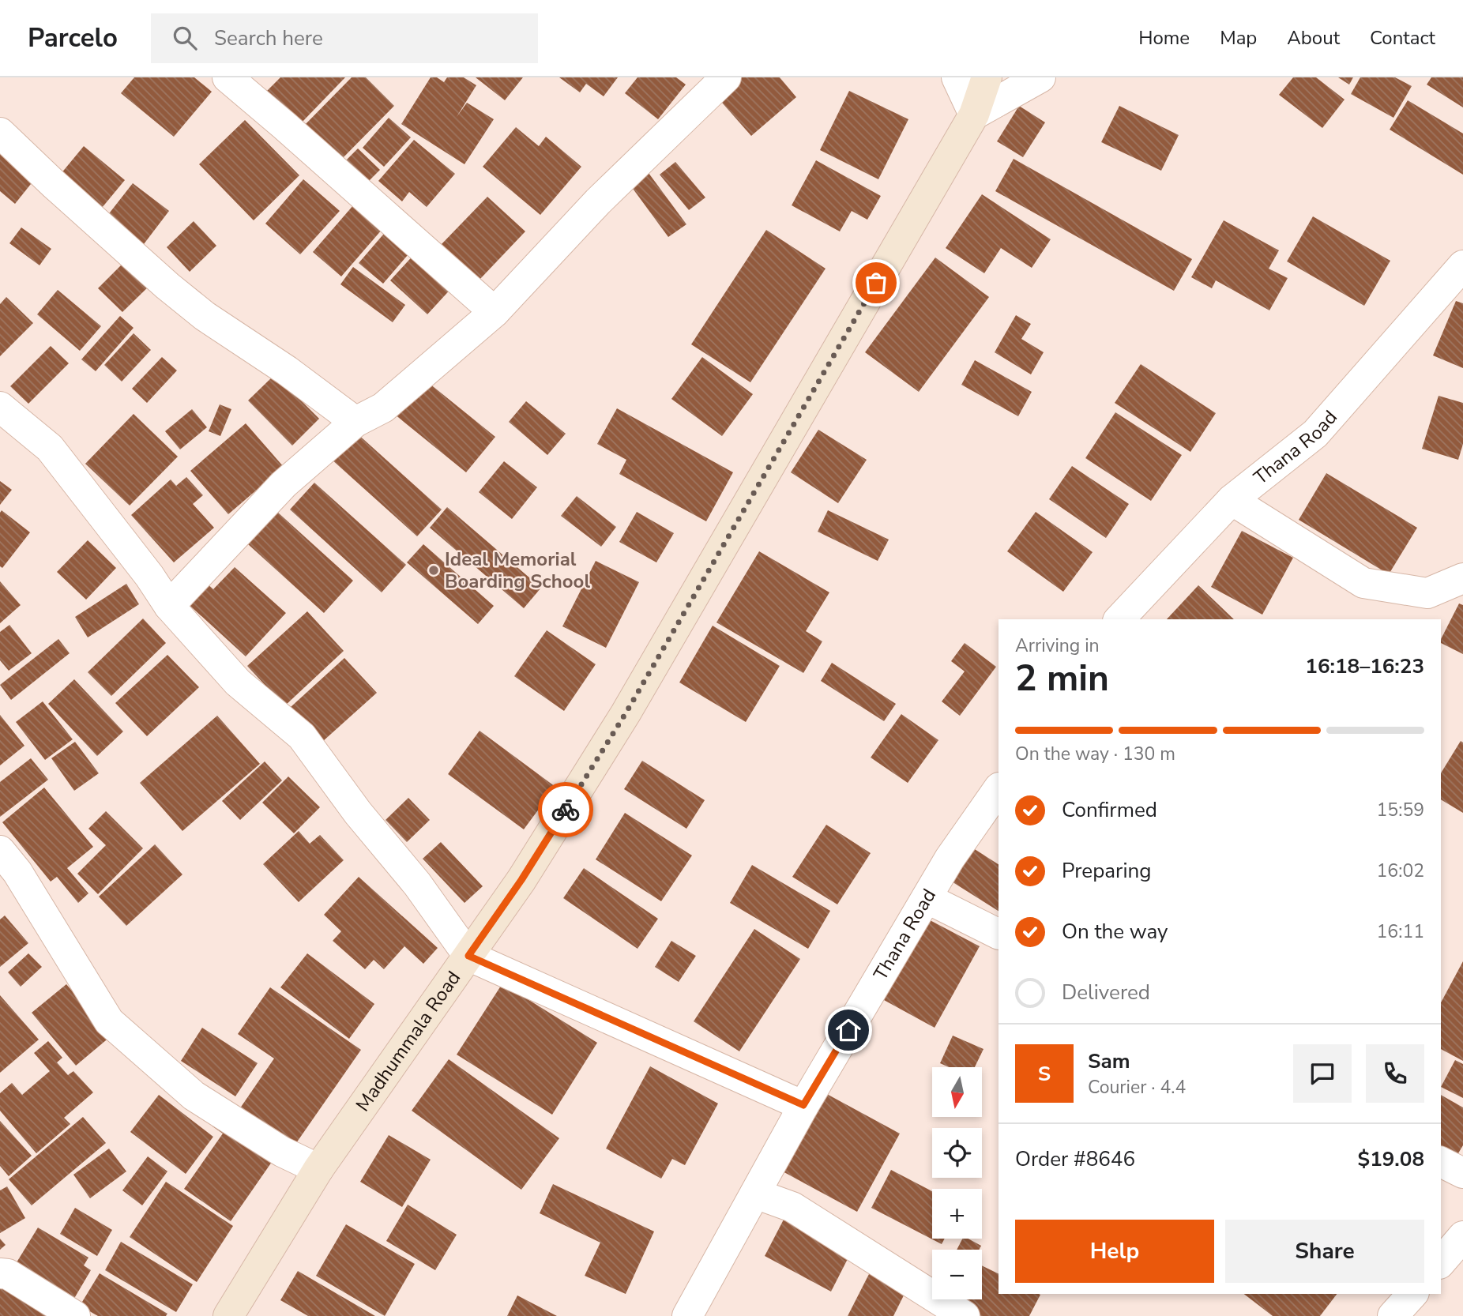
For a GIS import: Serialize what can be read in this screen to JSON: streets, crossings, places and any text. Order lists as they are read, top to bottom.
{
  "streets": {
    "street": ["Thana Road", "Madhummala Road"]
  },
  "places": ["Ideal Memorial Boarding School"],
  "north": "bottom",
  "page": {
    "header": "Parcelo",
    "search": "Search here",
    "nav": [
      "Home",
      "Map",
      "About",
      "Contact"
    ],
    "heading": ["2 min", "Arriving in", "16:18–16:23"],
    "panel": [
      "Sam",
      "Courier · 4.4",
      "Order #8646",
      "$19.08"
    ],
    "bar": "On the way · 130 m",
    "list": [
      ["Confirmed", "15:59"],
      ["Preparing", "16:02"],
      ["On the way", "16:11"],
      "Delivered"
    ],
    "round": "S",
    "map_buttons": ["+", "−"],
    "buttons": ["Help", "Share"]
  }
}
